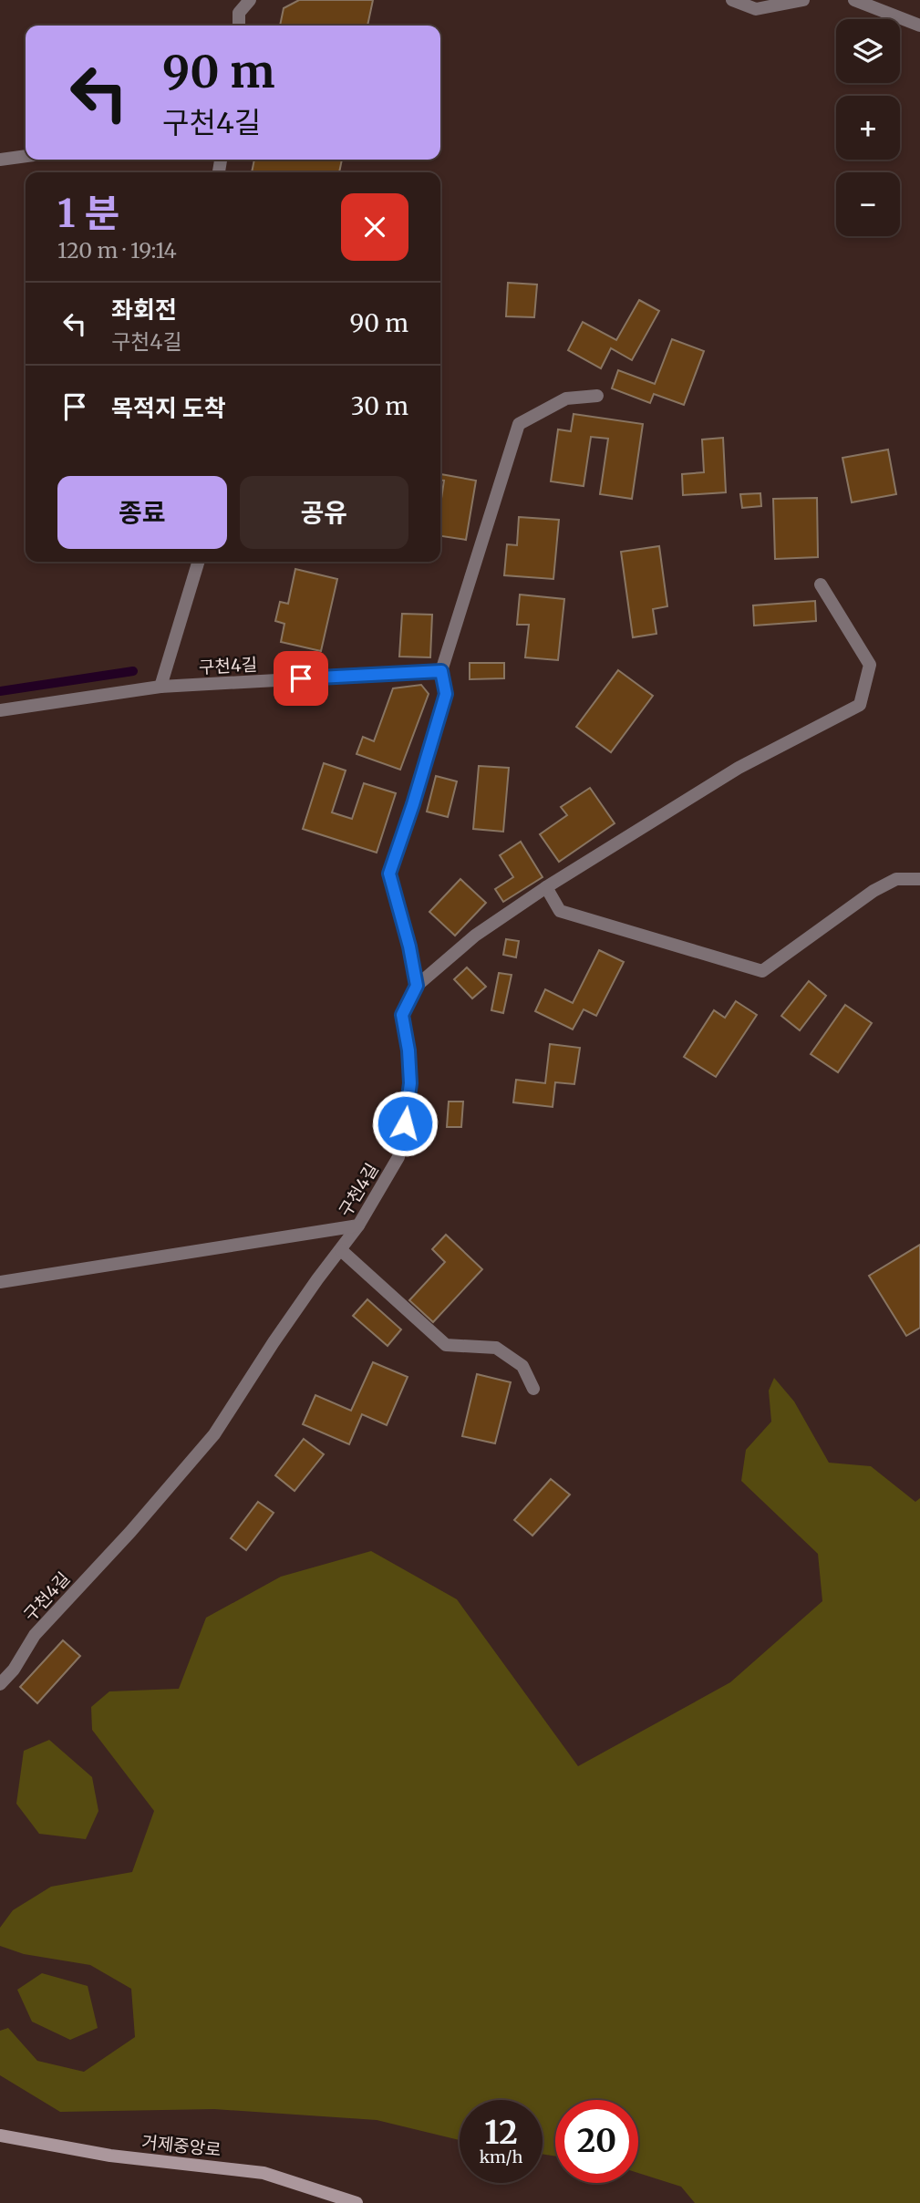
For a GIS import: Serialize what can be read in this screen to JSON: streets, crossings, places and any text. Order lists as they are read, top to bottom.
{
  "streets": {
    "main road": ["거제중앙로"],
    "lane": ["구천4길"]
  },
  "page": {
    "map_buttons": ["+", "−"],
    "turn": ["90 m", "구천4길"],
    "heading": ["1 분", "120 m · 19:14"],
    "list": [
      {
        "name": "좌회전",
        "note": "구천4길",
        "value": "90 m"
      },
      {
        "name": "목적지 도착",
        "value": "30 m"
      }
    ],
    "buttons": ["종료", "공유"],
    "speed": "12 km/h",
    "limit": "20"
  }
}
